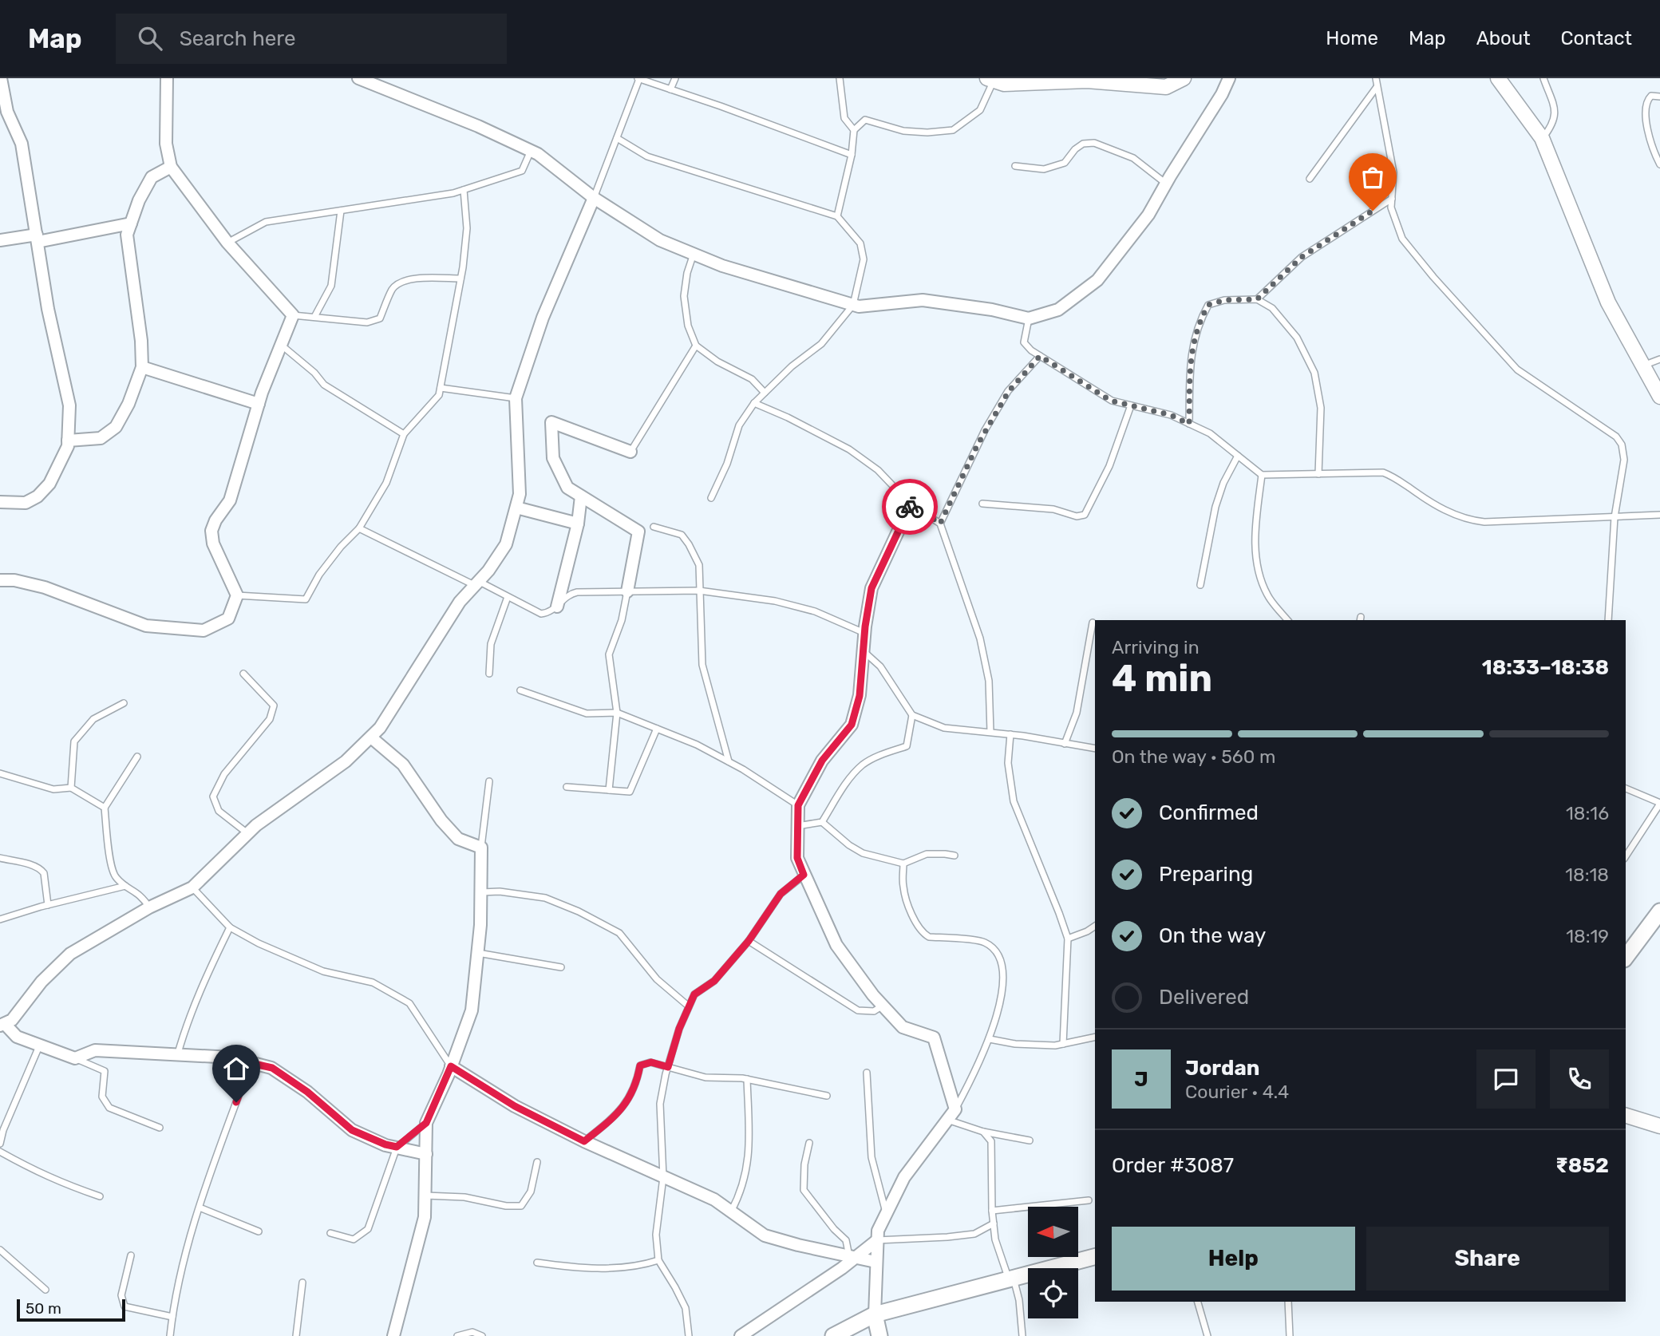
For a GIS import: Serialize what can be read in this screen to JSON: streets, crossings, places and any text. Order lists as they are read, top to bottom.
{
  "scale_bar": "50 m",
  "north": "left",
  "page": {
    "header": "Map",
    "search": "Search here",
    "nav": [
      "Home",
      "Map",
      "About",
      "Contact"
    ],
    "heading": ["4 min", "Arriving in", "18:33–18:38"],
    "panel": [
      "Jordan",
      "Courier · 4.4",
      "Order #3087",
      "₹852"
    ],
    "bar": "On the way · 560 m",
    "list": [
      ["Confirmed", "18:16"],
      ["Preparing", "18:18"],
      ["On the way", "18:19"],
      "Delivered"
    ],
    "round": "J",
    "buttons": ["Help", "Share"],
    "scale": "50 m"
  }
}
